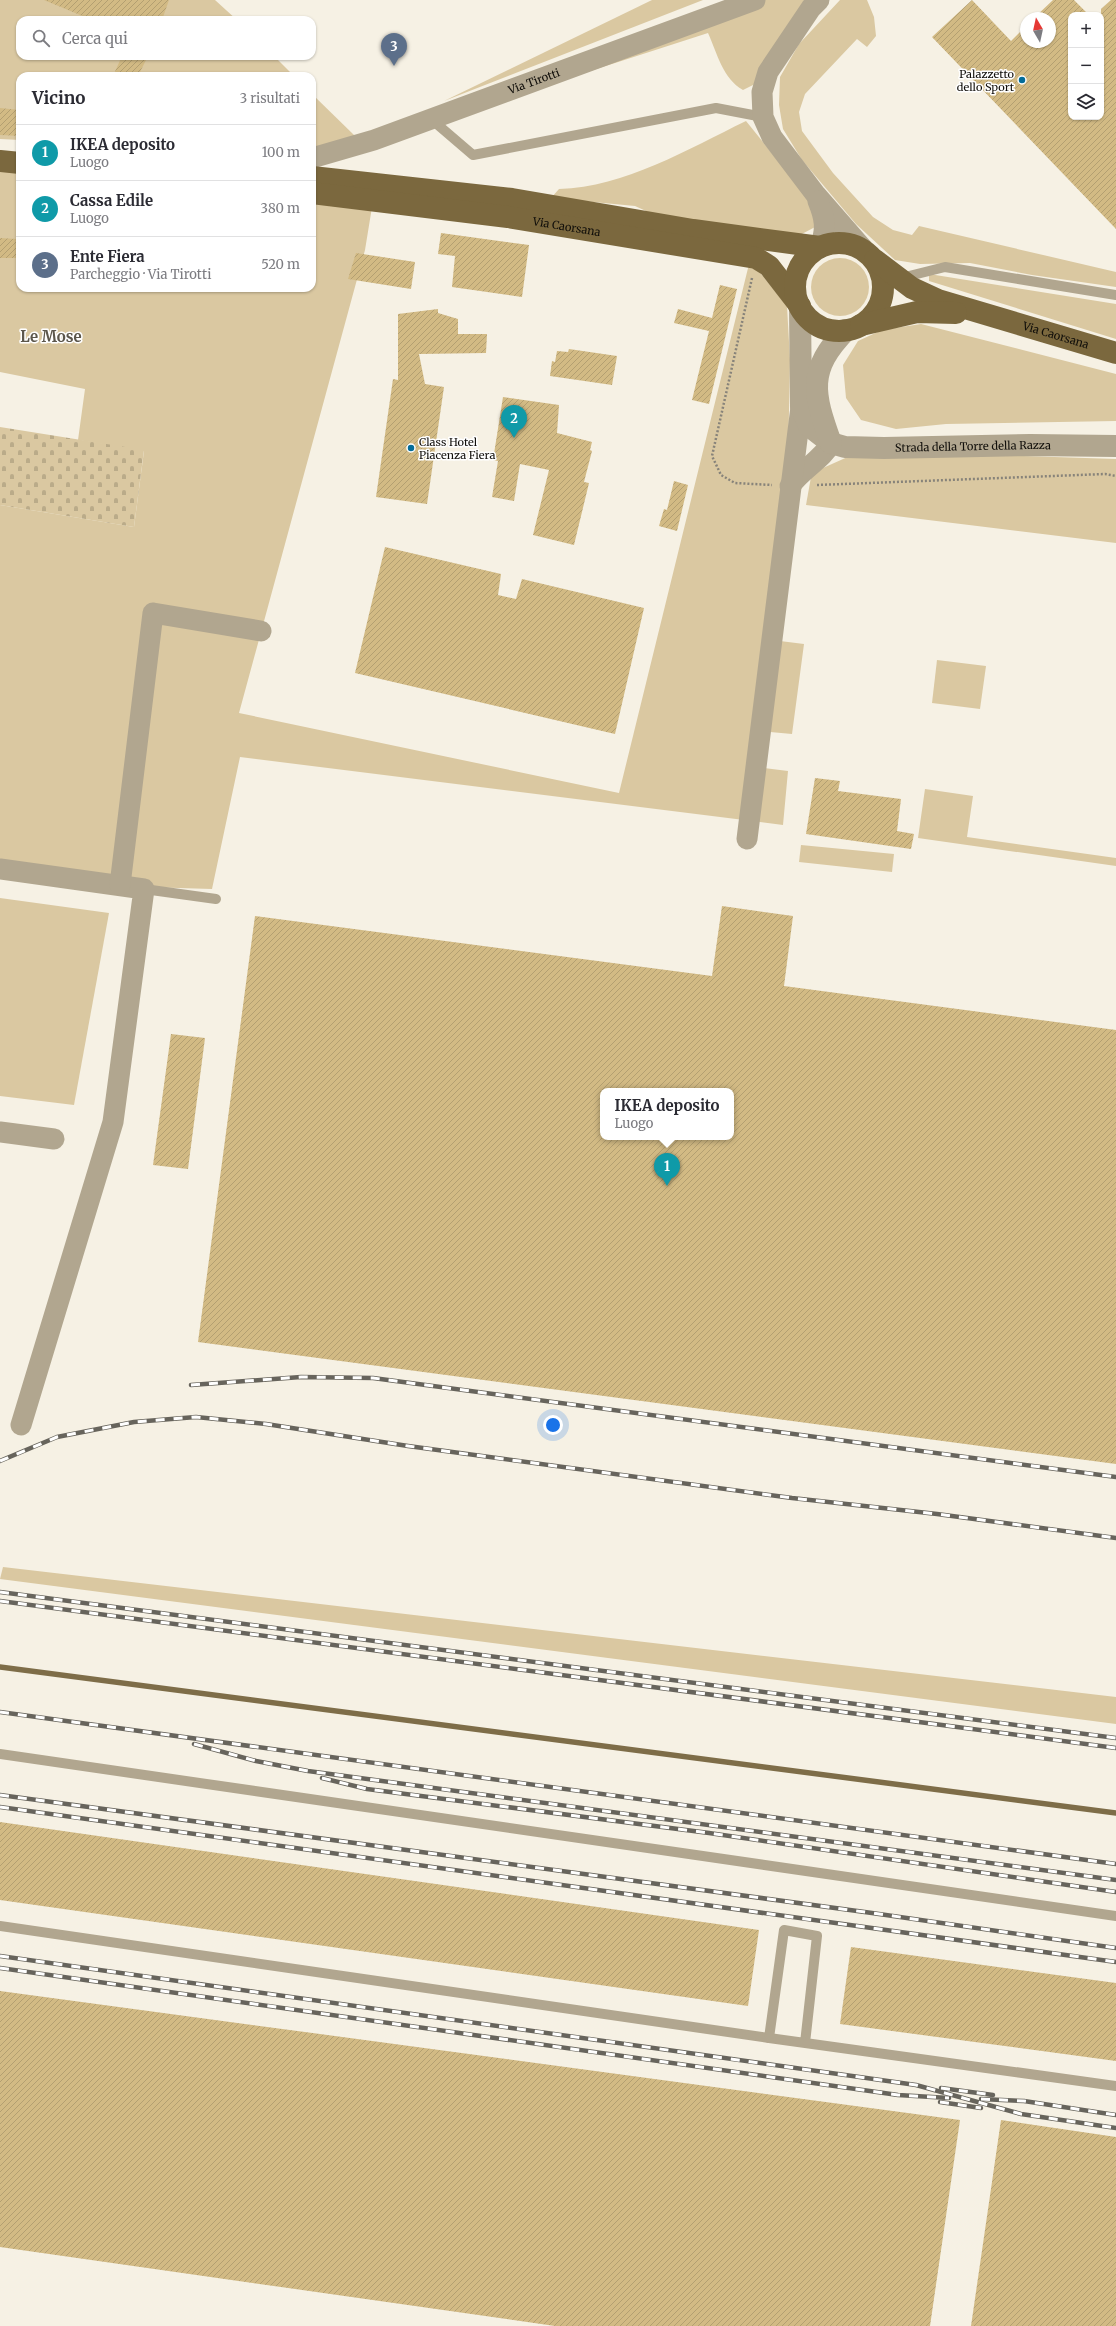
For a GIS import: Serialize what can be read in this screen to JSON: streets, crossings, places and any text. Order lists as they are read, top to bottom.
{
  "streets": {
    "main road": ["Via Caorsana"],
    "street": ["Via Tirotti", "Strada della Torre della Razza"]
  },
  "districts": ["Le Mose"],
  "places": ["Palazzetto dello Sport", "Class Hotel Piacenza Fiera"],
  "north": "top",
  "page": {
    "map_buttons": ["+", "−"],
    "search": "Cerca qui",
    "pins": ["3", "2", "1"],
    "heading": ["Vicino", "3 risultati"],
    "list": [
      {
        "mark": "1",
        "name": "IKEA deposito",
        "note": "Luogo",
        "value": "100 m"
      },
      {
        "mark": "2",
        "name": "Cassa Edile",
        "note": "Luogo",
        "value": "380 m"
      },
      {
        "mark": "3",
        "name": "Ente Fiera",
        "note": "Parcheggio · Via Tirotti",
        "value": "520 m"
      }
    ],
    "popup": ["IKEA deposito", "Luogo"]
  }
}
